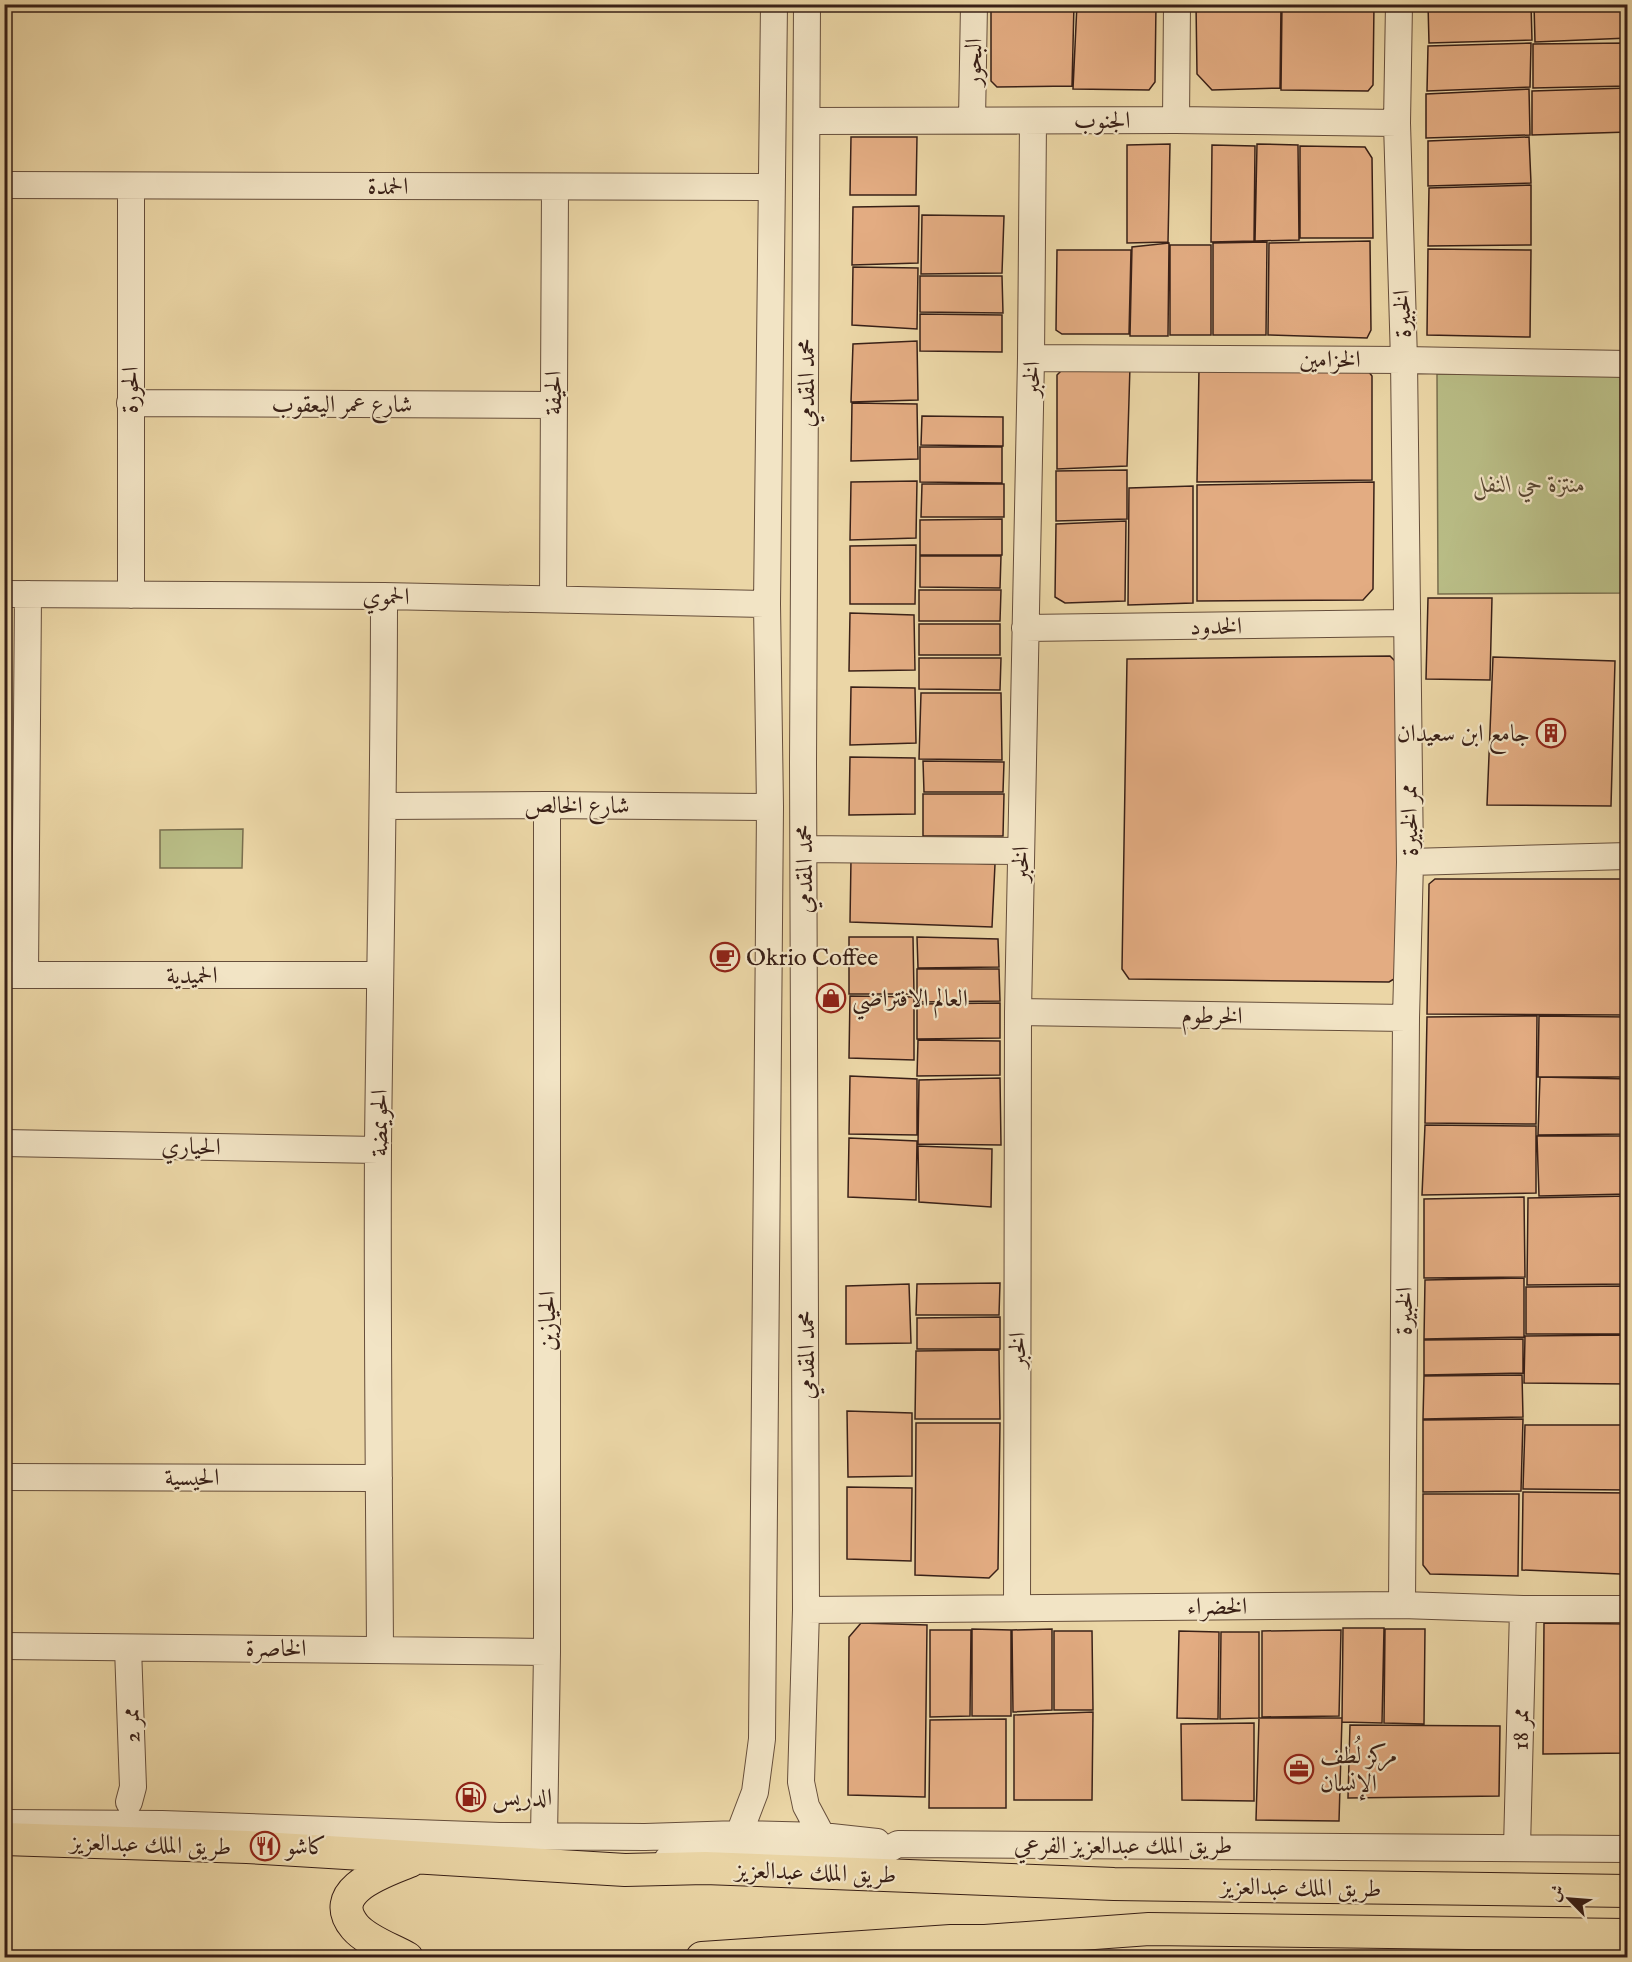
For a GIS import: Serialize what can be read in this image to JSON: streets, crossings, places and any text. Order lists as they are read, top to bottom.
{
  "streets": {
    "main road": ["طريق الملك عبدالعزيز"],
    "street": [
      "البحور",
      "الجنوب",
      "الحمدة",
      "الخبيرة",
      "الخزامين",
      "الخبر",
      "محمد المقدمي",
      "الحورة",
      "الحيفة",
      "شارع عمر اليعقوب",
      "الحموي",
      "الخدود",
      "شارع الخالص",
      "ممر الخبيرة",
      "الحميدية",
      "الخرطوم",
      "الحويمضة",
      "الحياري",
      "الحيازين",
      "الحيسية",
      "الخضراء",
      "الخاصرة",
      "ممر 2",
      "ممر 18",
      "طريق الملك عبدالعزيز الفرعي"
    ]
  },
  "crossings": [
    ["البحور", "الجنوب"],
    ["الجنوب", "الخبيرة"],
    ["الجنوب", "الخبر"],
    ["الجنوب", "محمد المقدمي"],
    ["الحمدة", "محمد المقدمي"],
    ["الحمدة", "الحورة"],
    ["الحمدة", "الحيفة"],
    ["الخبيرة", "الخزامين"],
    ["الخبيرة", "الخدود"],
    ["الخبيرة", "ممر الخبيرة"],
    ["الخبيرة", "الخرطوم"],
    ["الخبيرة", "الخضراء"],
    ["الخزامين", "الخبر"],
    ["الخبر", "الخدود"],
    ["الخبر", "الخرطوم"],
    ["الخبر", "الخضراء"],
    ["محمد المقدمي", "الحموي"],
    ["محمد المقدمي", "شارع الخالص"],
    ["محمد المقدمي", "الخضراء"],
    ["الحورة", "شارع عمر اليعقوب"],
    ["الحورة", "الحموي"],
    ["الحيفة", "شارع عمر اليعقوب"],
    ["الحيفة", "الحموي"],
    ["الحموي", "الحويمضة"],
    ["الخدود", "ممر الخبيرة"],
    ["شارع الخالص", "الحويمضة"],
    ["شارع الخالص", "الحيازين"],
    ["ممر الخبيرة", "الخرطوم"],
    ["الحميدية", "الحويمضة"],
    ["الحويمضة", "الحياري"],
    ["الحويمضة", "الحيسية"],
    ["الحويمضة", "الخاصرة"],
    ["الحيازين", "الخاصرة"],
    ["الخضراء", "ممر 18"],
    ["الخاصرة", "ممر 2"],
    ["ممر 18", "طريق الملك عبدالعزيز الفرعي"],
    ["طريق الملك عبدالعزيز", "طريق الملك عبدالعزيز الفرعي"]
  ],
  "parks": ["منتزة حي النفل"],
  "places": {
    "building": ["جامع ابن سعيدان"],
    "cafe": ["Okrio Coffee"],
    "shop": ["العالم الافتراضي"],
    "office": ["مركز لُطف الإنسان"],
    "fuel station": ["الدريس"],
    "restaurant": ["كاشو"]
  },
  "north": "top left"
}
